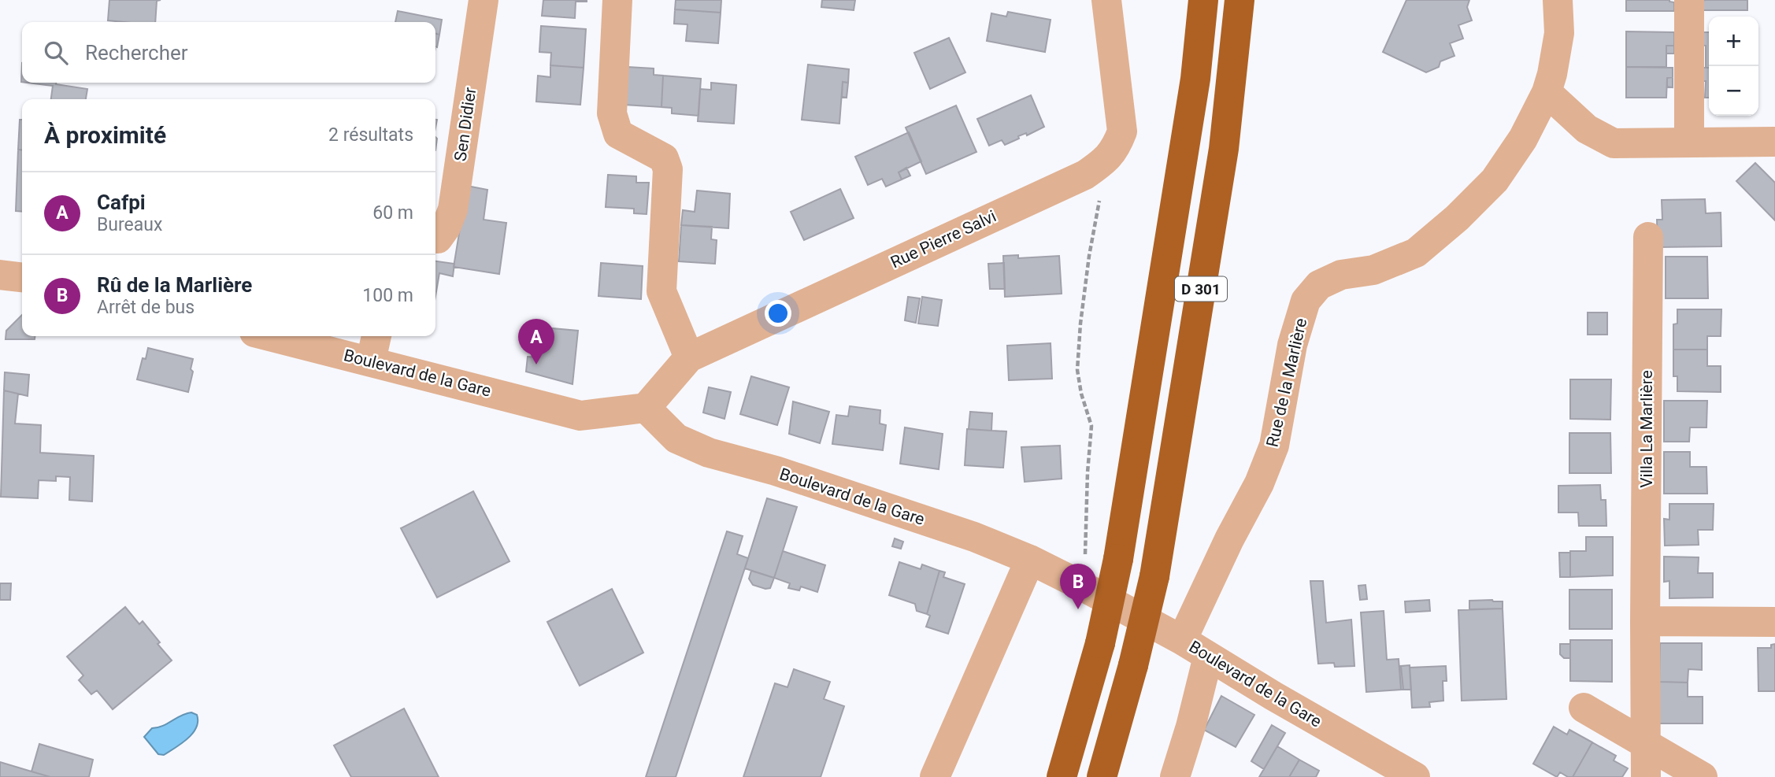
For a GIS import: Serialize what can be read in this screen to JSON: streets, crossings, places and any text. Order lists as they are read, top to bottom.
{
  "streets": {
    "highway": ["D 301"],
    "street": [
      "Sen Didier",
      "Rue Pierre Salvi",
      "Boulevard de la Gare",
      "Rue de la Marlière",
      "Villa La Marlière"
    ]
  },
  "crossings": [
    ["Rue Pierre Salvi", "Boulevard de la Gare"],
    ["Boulevard de la Gare", "Rue de la Marlière"]
  ],
  "page": {
    "map_buttons": ["+", "−"],
    "search": "Rechercher",
    "heading": ["À proximité", "2 résultats"],
    "list": [
      {
        "mark": "A",
        "name": "Cafpi",
        "note": "Bureaux",
        "value": "60 m"
      },
      {
        "mark": "B",
        "name": "Rû de la Marlière",
        "note": "Arrêt de bus",
        "value": "100 m"
      }
    ],
    "pins": ["A", "B"]
  }
}
